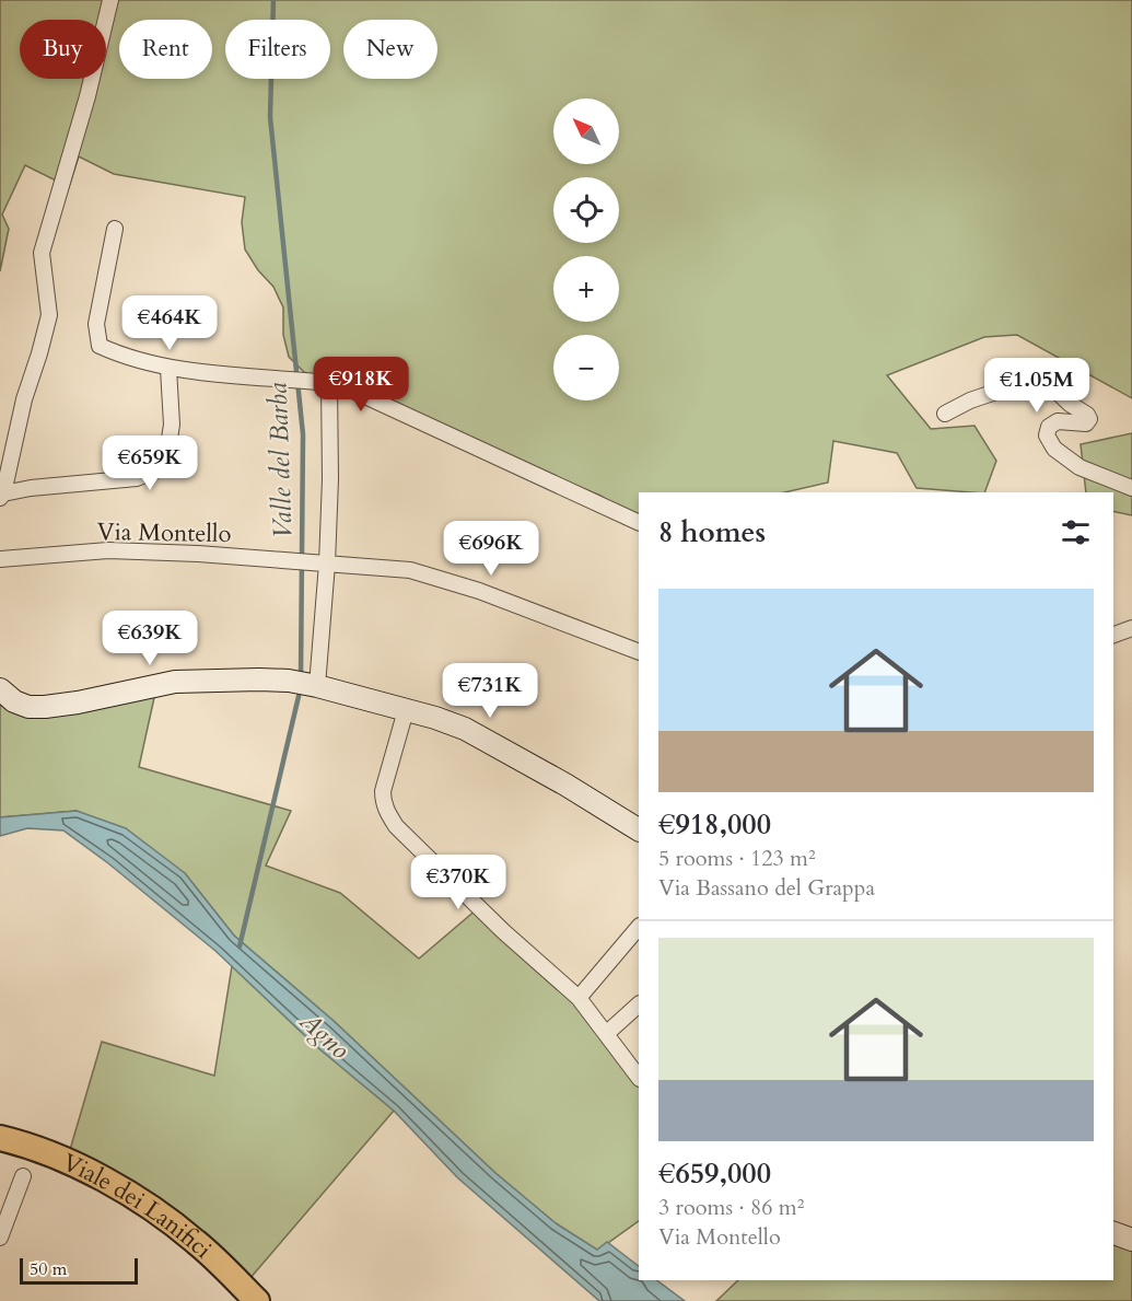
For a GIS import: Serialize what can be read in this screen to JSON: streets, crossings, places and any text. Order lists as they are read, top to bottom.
{
  "streets": {
    "main road": ["Viale dei Lanifici"],
    "street": ["Via Montello"]
  },
  "water": ["Valle del Barba", "Agno"],
  "scale_bar": "50 m",
  "north": "top left",
  "page": {
    "chip": [
      "Buy",
      "Rent",
      "Filters",
      "New"
    ],
    "map_buttons": ["+", "−"],
    "price": [
      "€464K",
      "€918K",
      "€1.05M",
      "€659K",
      "€696K",
      "€639K",
      "€731K",
      "€370K"
    ],
    "heading": "8 homes",
    "list": [
      {
        "name": "€918,000",
        "note": "5 rooms · 123 m² · Via Bassano del Grappa"
      },
      {
        "name": "€659,000",
        "note": "3 rooms · 86 m² · Via Montello"
      }
    ],
    "scale": "50 m"
  }
}
